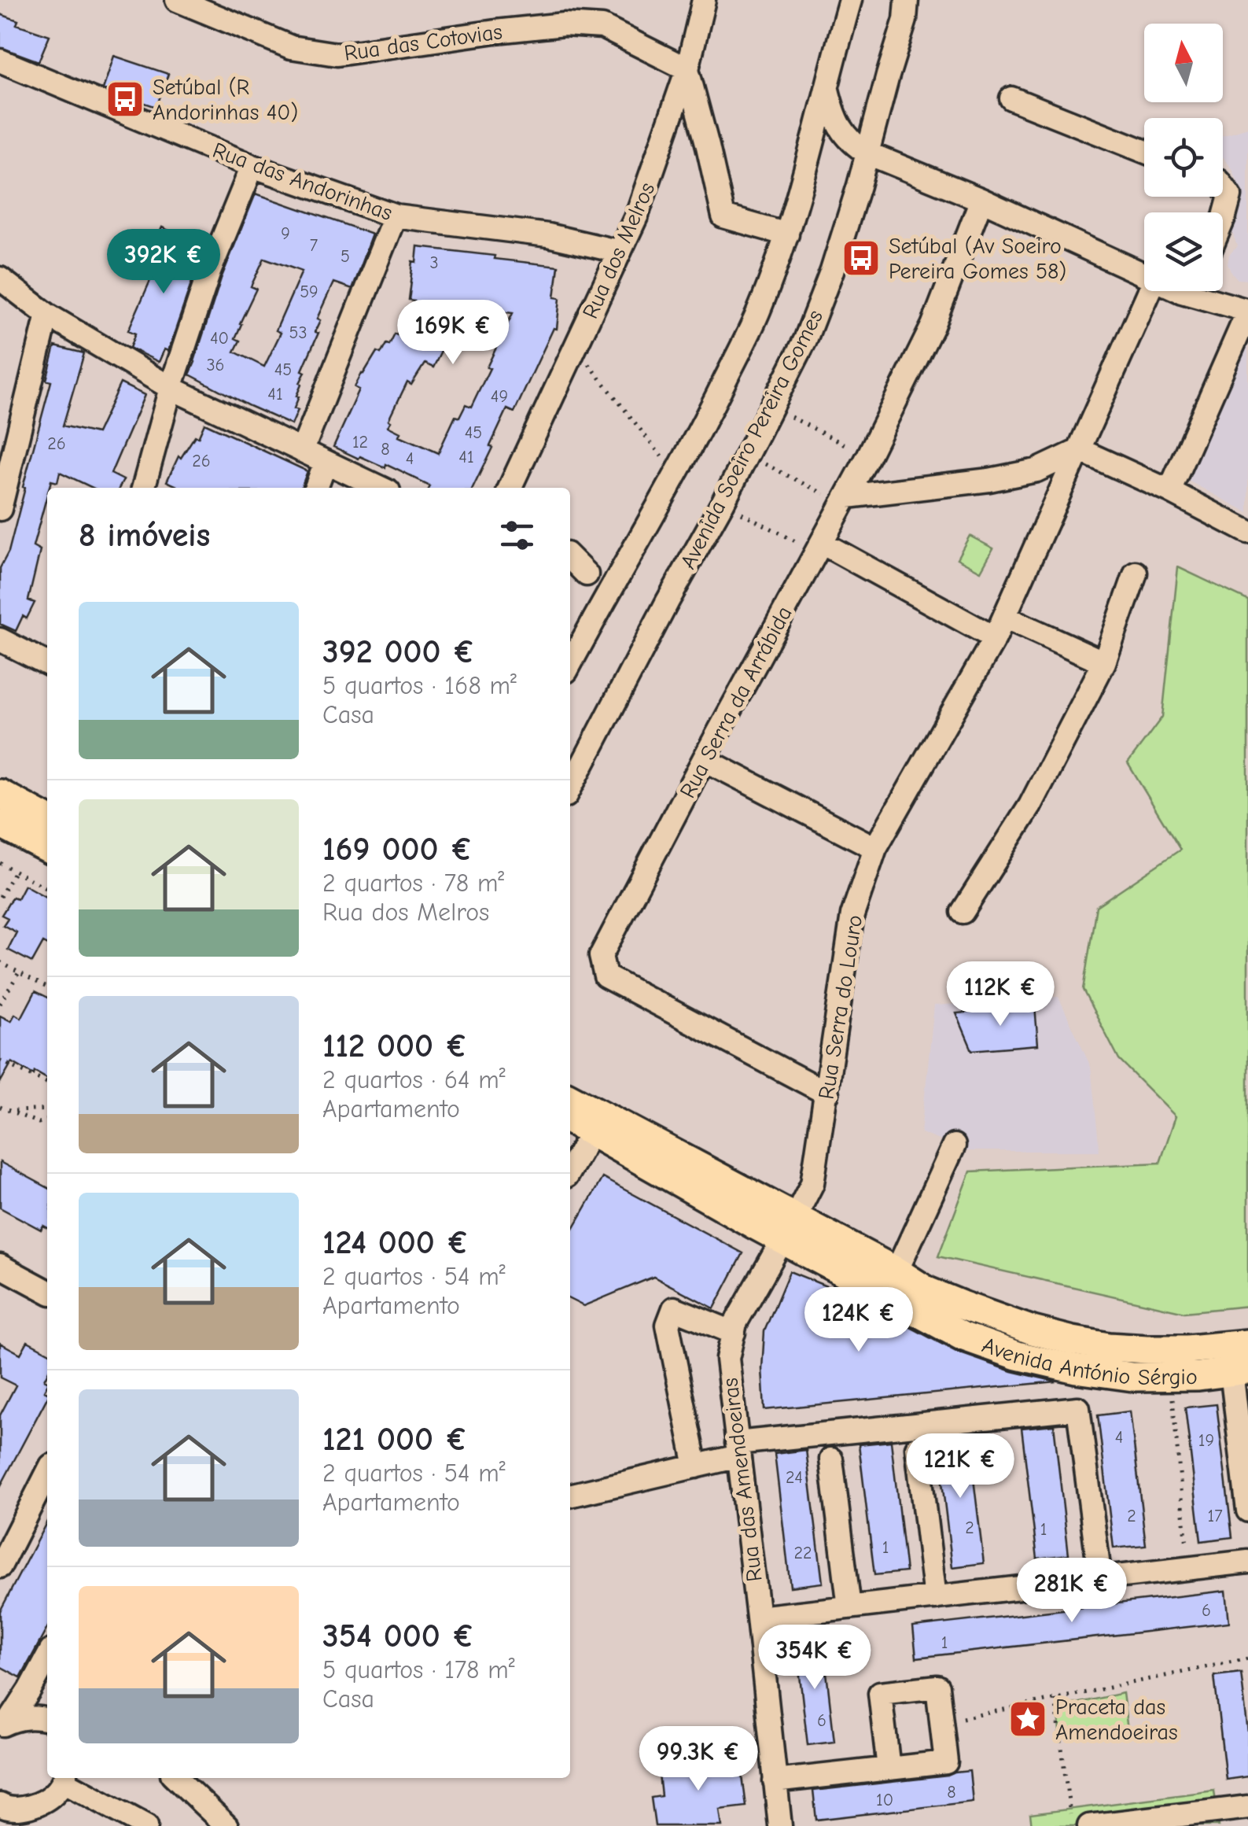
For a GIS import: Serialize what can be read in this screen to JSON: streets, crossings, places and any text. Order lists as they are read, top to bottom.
{
  "streets": {
    "main road": ["Avenida António Sérgio"],
    "street": [
      "Rua das Cotovias",
      "Rua das Andorinhas",
      "Rua dos Melros",
      "Avenida Soeiro Pereira Gomes",
      "Rua Serra da Arrábida",
      "Rua Serra do Louro",
      "Rua das Amendoeiras"
    ]
  },
  "crossings": [
    ["Rua das Cotovias", "Rua dos Melros"],
    ["Rua das Andorinhas", "Rua dos Melros"],
    ["Rua Serra da Arrábida", "Rua Serra do Louro"],
    ["Rua Serra do Louro", "Avenida António Sérgio"],
    ["Rua Serra do Louro", "Rua das Amendoeiras"],
    ["Avenida António Sérgio", "Rua das Amendoeiras"]
  ],
  "places": {
    "bus stop": ["Setúbal (R Andorinhas 40)", "Setúbal (Av Soeiro Pereira Gomes 58)"],
    "place": ["Praceta das Amendoeiras"]
  },
  "house_numbers": [
    "9",
    "7",
    "5",
    "3",
    "59",
    "53",
    "40",
    "36",
    "45",
    "41",
    "49",
    "45",
    "12",
    "26",
    "8",
    "41",
    "4",
    "26",
    "4",
    "19",
    "24",
    "2",
    "17",
    "2",
    "1",
    "1",
    "22",
    "6",
    "1",
    "6",
    "8",
    "10"
  ],
  "north": "top",
  "page": {
    "price": [
      "392K €",
      "169K €",
      "112K €",
      "124K €",
      "121K €",
      "281K €",
      "354K €",
      "99.3K €"
    ],
    "heading": "8 imóveis",
    "list": [
      {
        "name": "392 000 €",
        "note": "5 quartos · 168 m² · Casa"
      },
      {
        "name": "169 000 €",
        "note": "2 quartos · 78 m² · Rua dos Melros"
      },
      {
        "name": "112 000 €",
        "note": "2 quartos · 64 m² · Apartamento"
      },
      {
        "name": "124 000 €",
        "note": "2 quartos · 54 m² · Apartamento"
      },
      {
        "name": "121 000 €",
        "note": "2 quartos · 54 m² · Apartamento"
      },
      {
        "name": "354 000 €",
        "note": "5 quartos · 178 m² · Casa"
      }
    ]
  }
}
